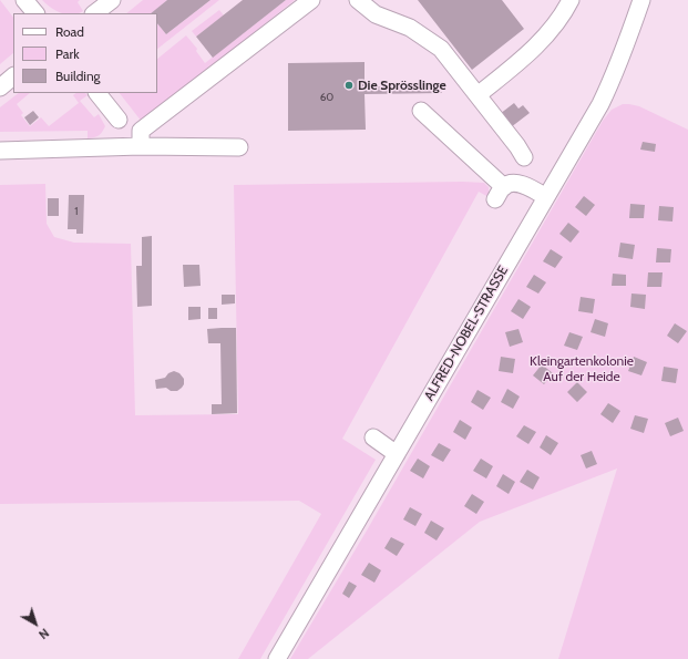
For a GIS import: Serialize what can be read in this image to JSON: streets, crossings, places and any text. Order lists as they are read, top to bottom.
{
  "streets": {
    "street": ["ALFRED-NOBEL-STRASSE"]
  },
  "parks": ["Kleingartenkolonie Auf der Heide"],
  "places": ["Die Sprösslinge"],
  "house_numbers": ["60", "1"],
  "legend": ["Road", "Park", "Building"],
  "north": "bottom right"
}
